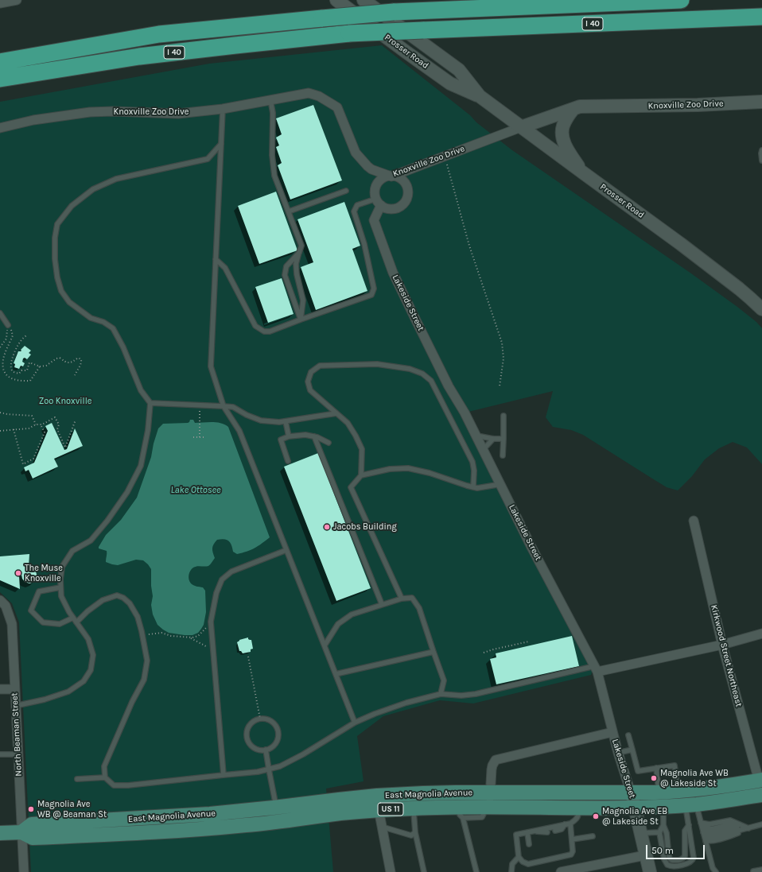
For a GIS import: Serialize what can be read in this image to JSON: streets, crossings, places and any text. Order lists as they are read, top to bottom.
{
  "streets": {
    "highway": ["I 40"],
    "main road": ["East Magnolia Avenue", "US 11"],
    "street": [
      "Prosser Road",
      "Knoxville Zoo Drive",
      "Lakeside Street",
      "Kirkwood Street Northeast",
      "North Beaman Street"
    ]
  },
  "crossings": [
    ["Prosser Road", "Knoxville Zoo Drive"],
    ["Knoxville Zoo Drive", "Lakeside Street"],
    ["Lakeside Street", "East Magnolia Avenue"],
    ["Kirkwood Street Northeast", "East Magnolia Avenue"],
    ["North Beaman Street", "East Magnolia Avenue"]
  ],
  "water": ["Lake Ottosee"],
  "parks": ["Zoo Knoxville"],
  "places": [
    "Jacobs Building",
    "The Muse Knoxville",
    "Magnolia Ave WB @ Lakeside St",
    "Magnolia Ave WB @ Beaman St",
    "Magnolia Ave EB @ Lakeside St"
  ],
  "scale_bar": "50 m"
}
